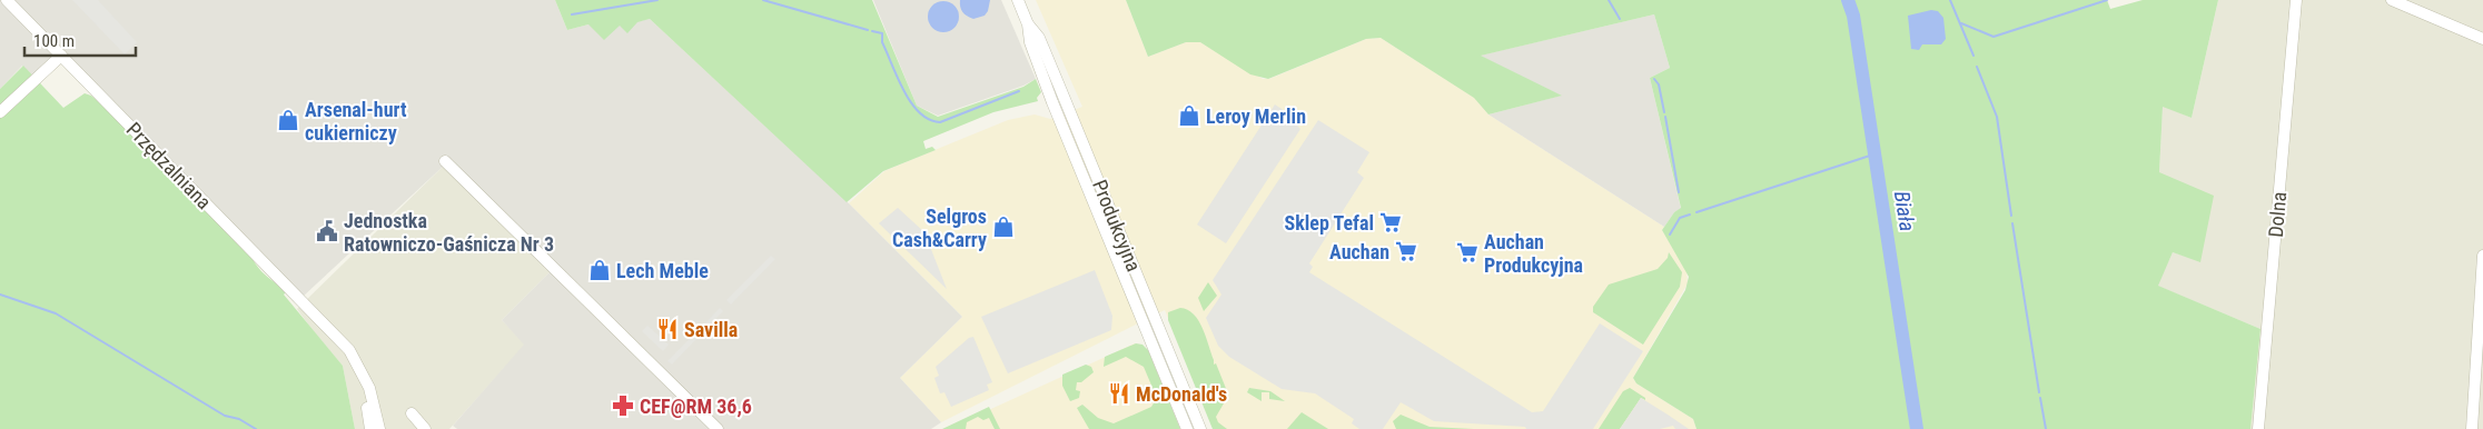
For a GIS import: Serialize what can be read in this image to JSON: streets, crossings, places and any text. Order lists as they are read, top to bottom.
{
  "streets": {
    "street": ["Przędzalniana", "Dolna", "Produkcyjna"]
  },
  "water": ["Biała"],
  "places": {
    "shop": [
      "Leroy Merlin",
      "Arsenal-hurt cukierniczy",
      "Selgros Cash&Carry",
      "Lech Meble"
    ],
    "supermarket": ["Sklep Tefal", "Auchan", "Auchan Produkcyjna"],
    "public building": ["Jednostka Ratowniczo-Gaśnicza Nr 3"],
    "restaurant": ["Savilla", "McDonald's"],
    "pharmacy": ["CEF@RM 36,6"]
  },
  "scale_bar": "100 m"
}
